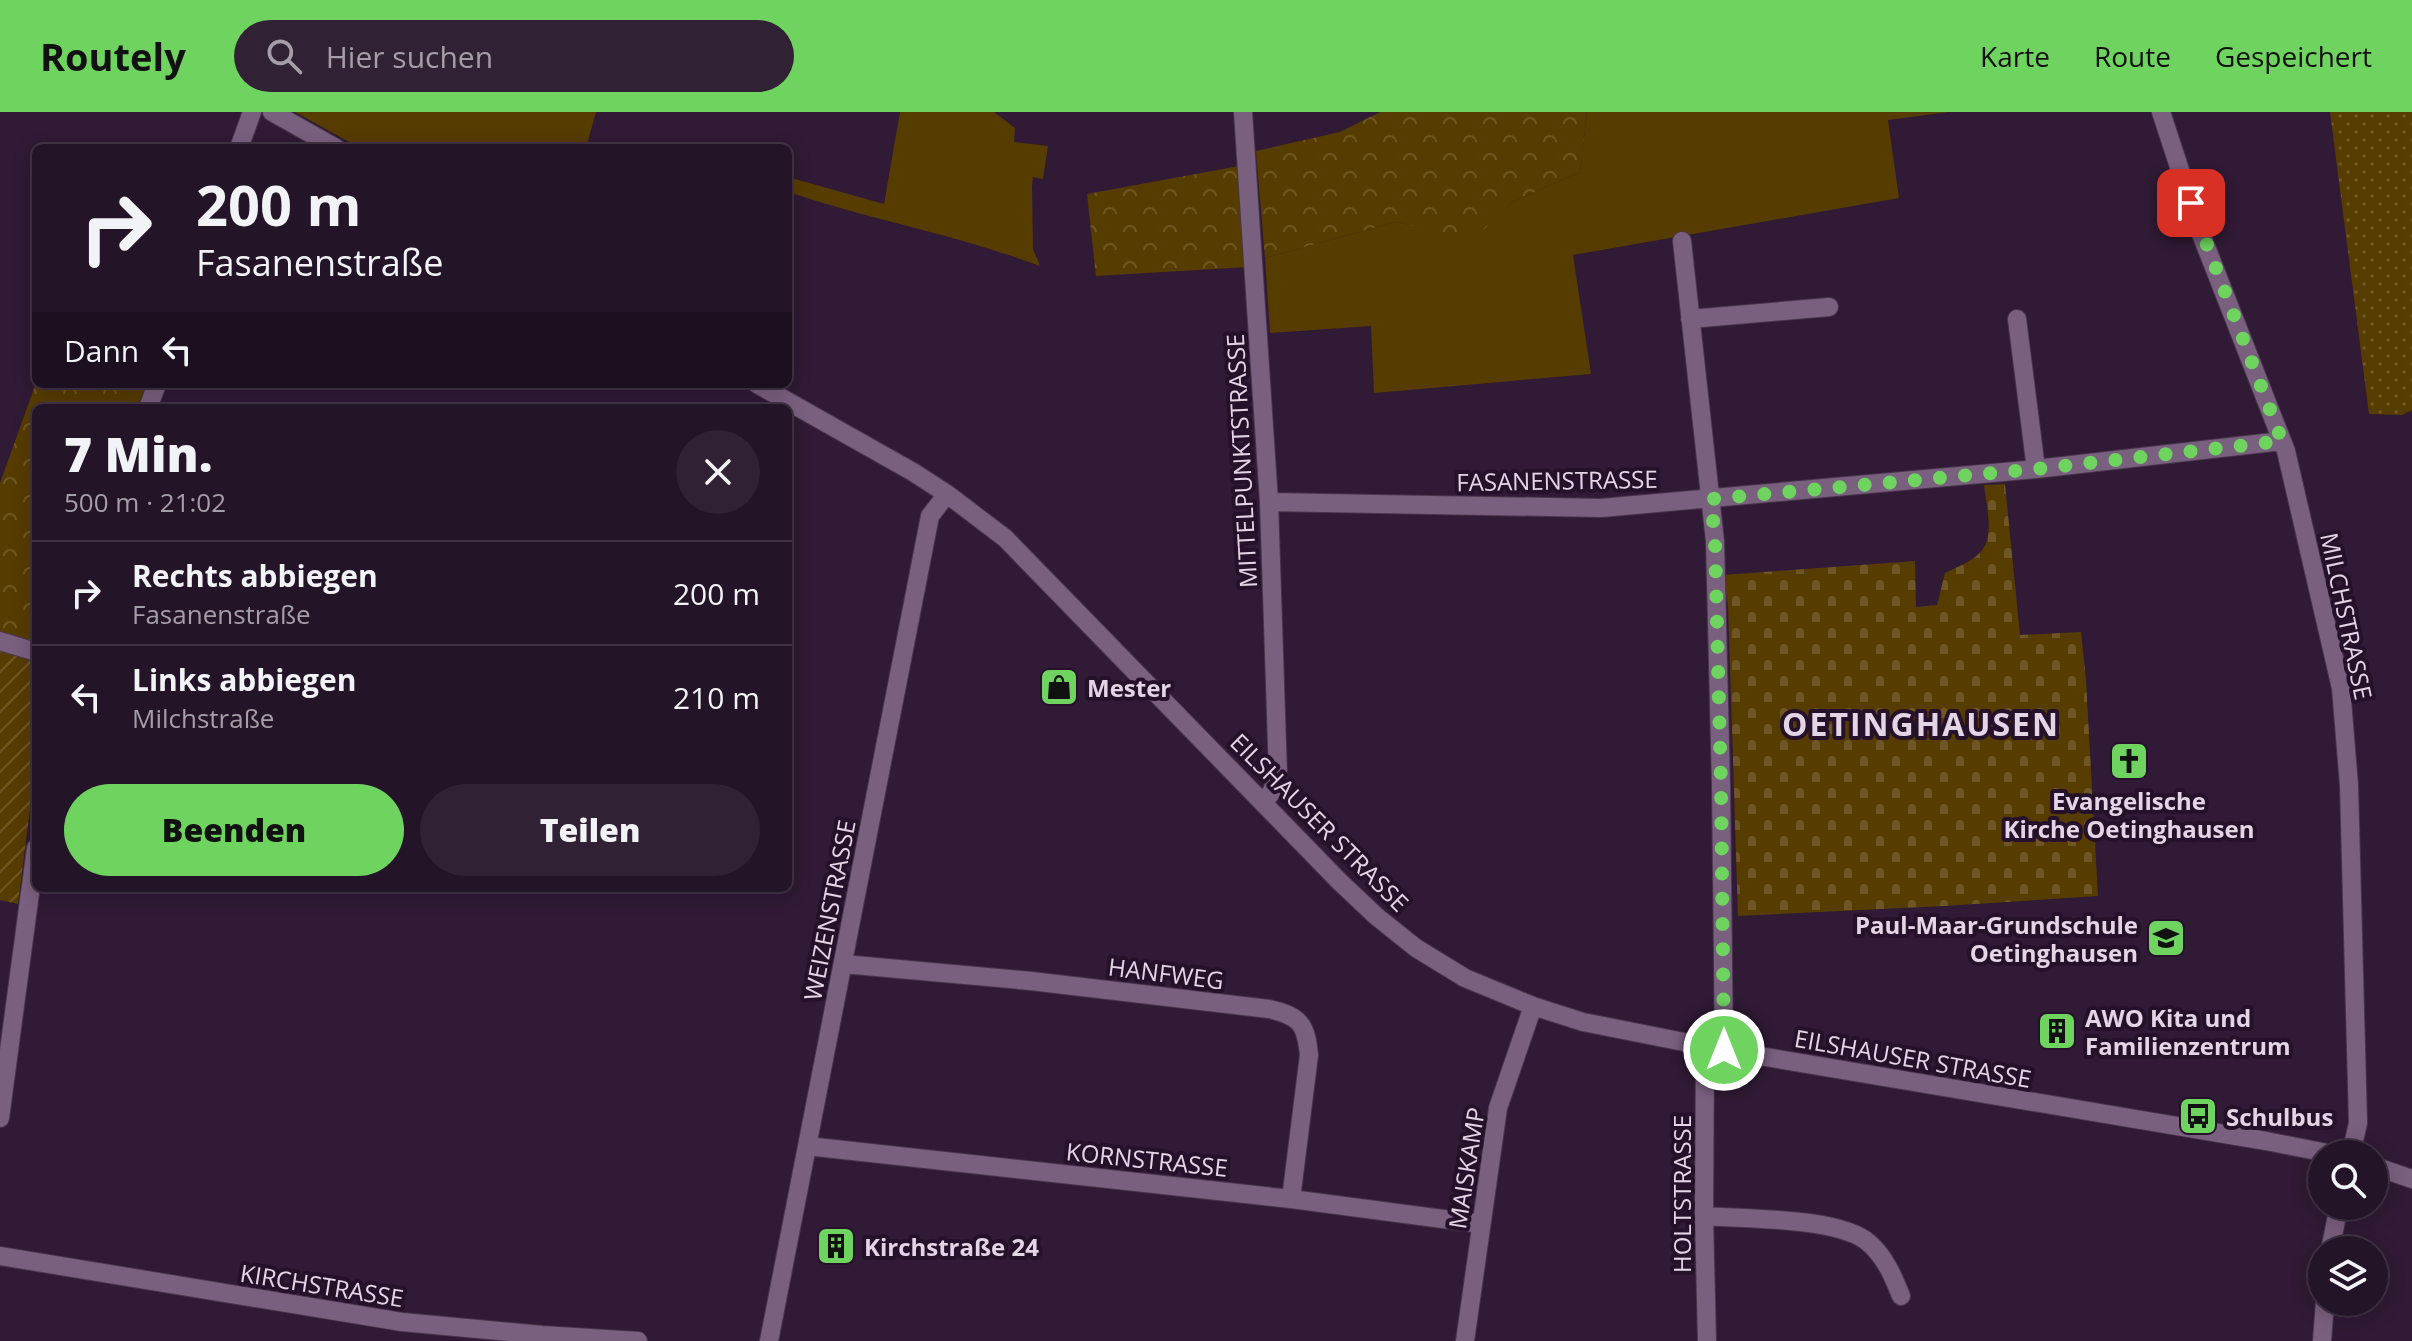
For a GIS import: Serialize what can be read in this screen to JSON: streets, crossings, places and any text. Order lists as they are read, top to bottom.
{
  "streets": {
    "street": [
      "MITTELPUNKTSTRASSE",
      "FASANENSTRASSE",
      "MILCHSTRASSE",
      "EILSHAUSER STRASSE",
      "WEIZENSTRASSE",
      "HANFWEG",
      "KORNSTRASSE",
      "MAISKAMP",
      "HOLTSTRASSE",
      "KIRCHSTRASSE"
    ]
  },
  "crossings": [
    ["MITTELPUNKTSTRASSE", "FASANENSTRASSE"],
    ["MITTELPUNKTSTRASSE", "EILSHAUSER STRASSE"],
    ["FASANENSTRASSE", "MILCHSTRASSE"],
    ["EILSHAUSER STRASSE", "WEIZENSTRASSE"],
    ["EILSHAUSER STRASSE", "MAISKAMP"],
    ["EILSHAUSER STRASSE", "HOLTSTRASSE"],
    ["WEIZENSTRASSE", "HANFWEG"],
    ["WEIZENSTRASSE", "KORNSTRASSE"],
    ["HANFWEG", "KORNSTRASSE"],
    ["KORNSTRASSE", "MAISKAMP"]
  ],
  "districts": ["OETINGHAUSEN"],
  "places": {
    "shop": ["Mester"],
    "church": ["Evangelische Kirche Oetinghausen"],
    "school or university": ["Paul-Maar-Grundschule Oetinghausen"],
    "building": ["AWO Kita und Familienzentrum", "Kirchstraße 24"],
    "bus stop": ["Schulbus"]
  },
  "page": {
    "header": "Routely",
    "search": "Hier suchen",
    "nav": ["Karte", "Route", "Gespeichert"],
    "turn": ["200 m", "Fasanenstraße"],
    "then": "Dann",
    "heading": ["7 Min.", "500 m · 21:02"],
    "list": [
      {
        "name": "Rechts abbiegen",
        "note": "Fasanenstraße",
        "value": "200 m"
      },
      {
        "name": "Links abbiegen",
        "note": "Milchstraße",
        "value": "210 m"
      }
    ],
    "buttons": ["Beenden", "Teilen"]
  }
}
